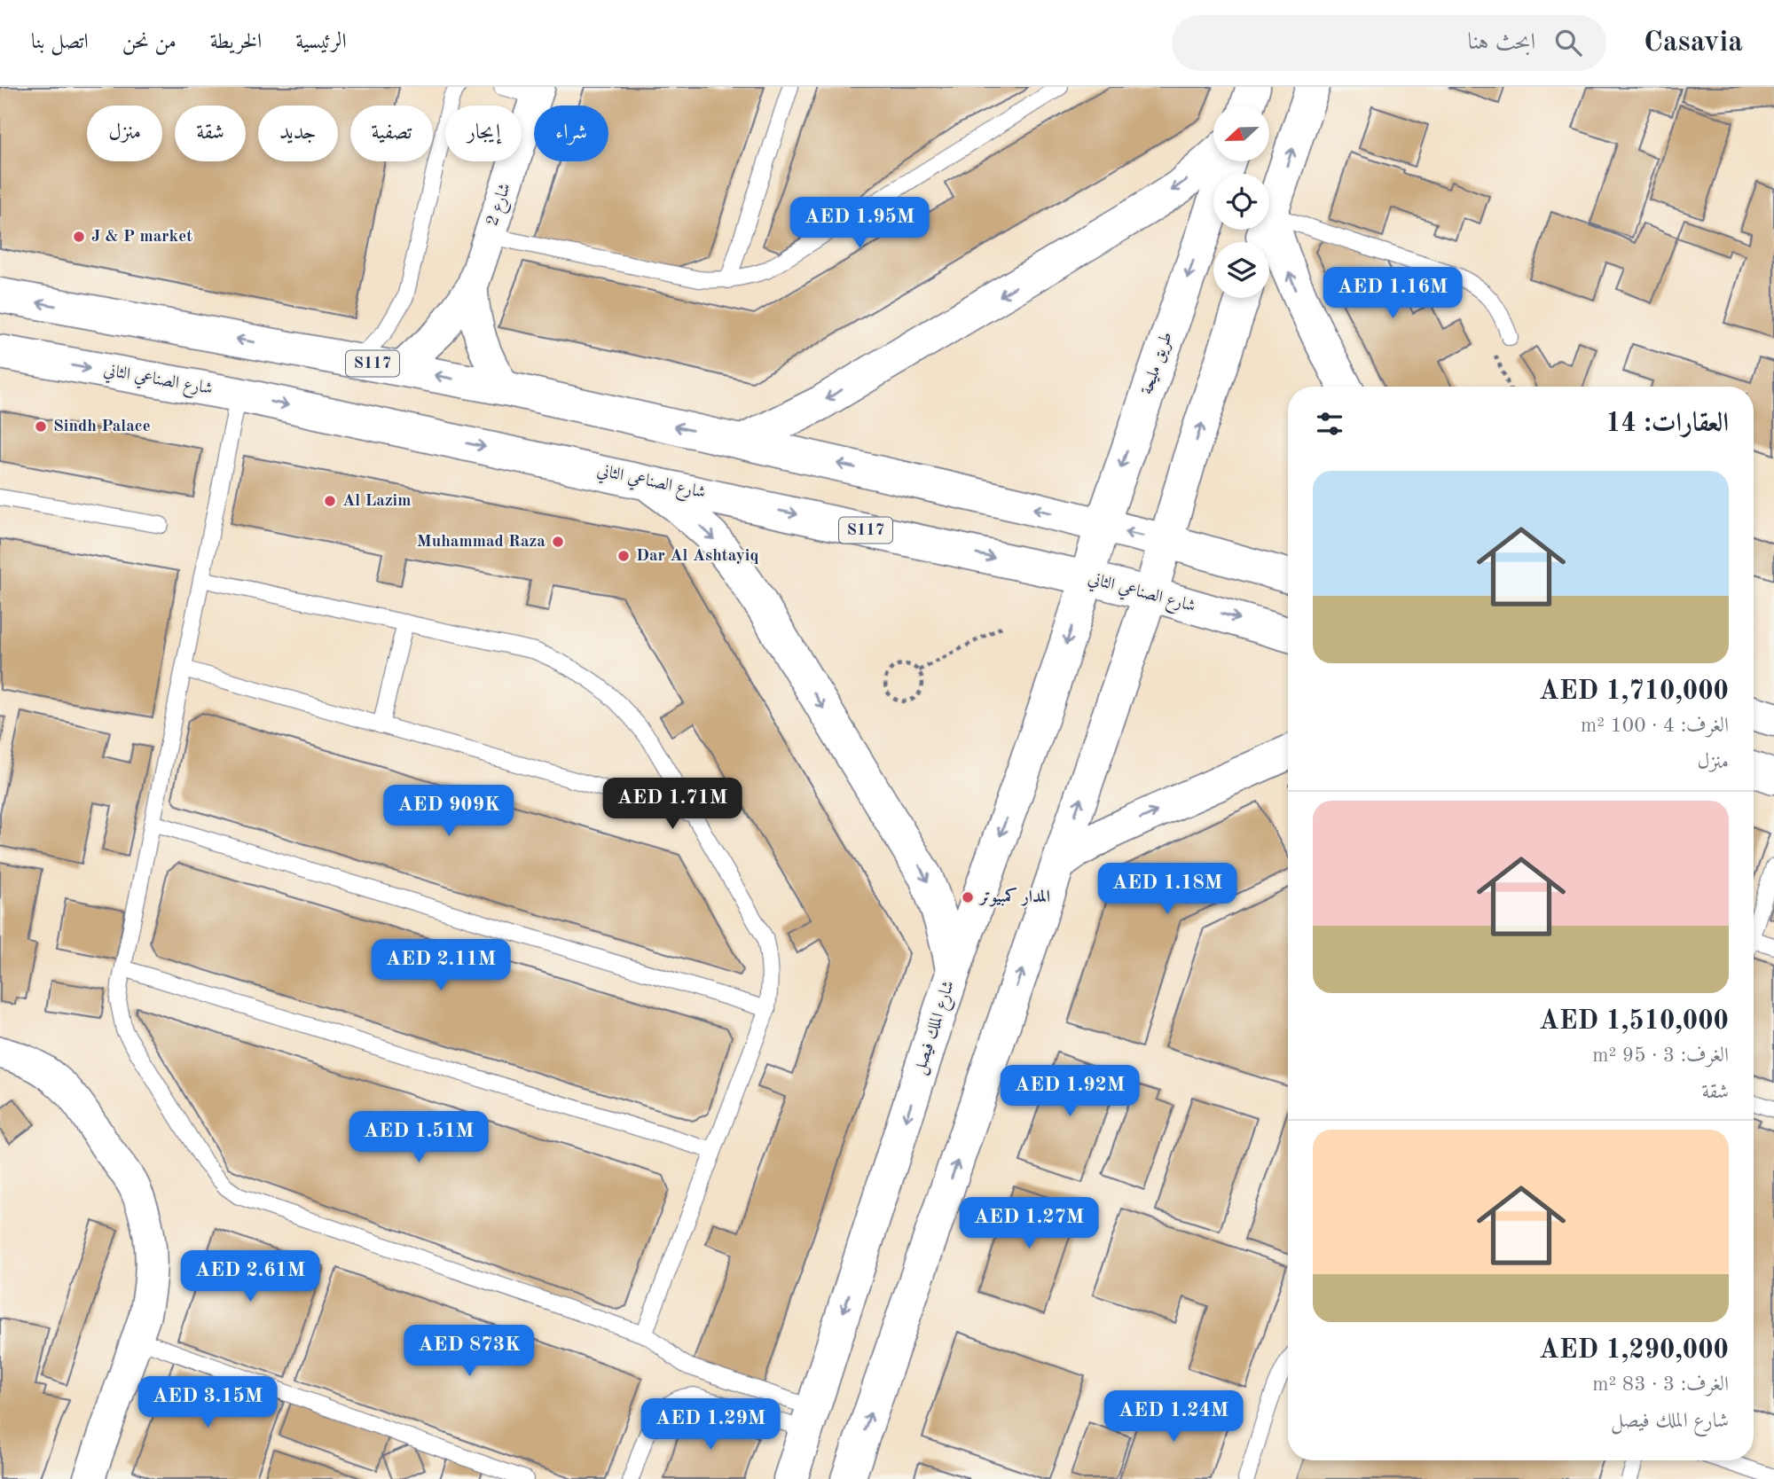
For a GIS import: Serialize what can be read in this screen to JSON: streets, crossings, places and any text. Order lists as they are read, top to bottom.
{
  "streets": {
    "main road": [
      "S117",
      "طريق مليحة",
      "شارع الصناعي الثاني",
      "شارع الملك فيصل"
    ],
    "street": ["شارع 2"]
  },
  "crossings": [
    ["شارع 2", "S117"],
    ["S117", "طريق مليحة"],
    ["طريق مليحة", "شارع الصناعي الثاني"],
    ["طريق مليحة", "شارع الملك فيصل"],
    ["شارع الصناعي الثاني", "شارع الملك فيصل"]
  ],
  "places": [
    "J & P market",
    "Sindh Palace",
    "Al Lazim",
    "Muhammad Raza",
    "Dar Al Ashtayiq",
    "المدار کمبیوتر"
  ],
  "north": "left",
  "page": {
    "header": "Casavia",
    "search": "ابحث هنا",
    "nav": [
      "الرئيسية",
      "الخريطة",
      "من نحن",
      "اتصل بنا"
    ],
    "chip": [
      "شراء",
      "إيجار",
      "تصفية",
      "جديد",
      "شقة",
      "منزل"
    ],
    "price": [
      "AED 1.95M",
      "AED 1.16M",
      "AED 1.71M",
      "AED 909K",
      "AED 1.18M",
      "AED 2.11M",
      "AED 1.92M",
      "AED 1.51M",
      "AED 1.27M",
      "AED 2.61M",
      "AED 873K",
      "AED 3.15M",
      "AED 1.24M",
      "AED 1.29M"
    ],
    "heading": "العقارات: 14",
    "list": [
      {
        "name": "AED 1,710,000",
        "note": "الغرف: 4 · 100 m² · منزل"
      },
      {
        "name": "AED 1,510,000",
        "note": "الغرف: 3 · 95 m² · شقة"
      },
      {
        "name": "AED 1,290,000",
        "note": "الغرف: 3 · 83 m² · شارع الملك فيصل"
      }
    ]
  }
}
